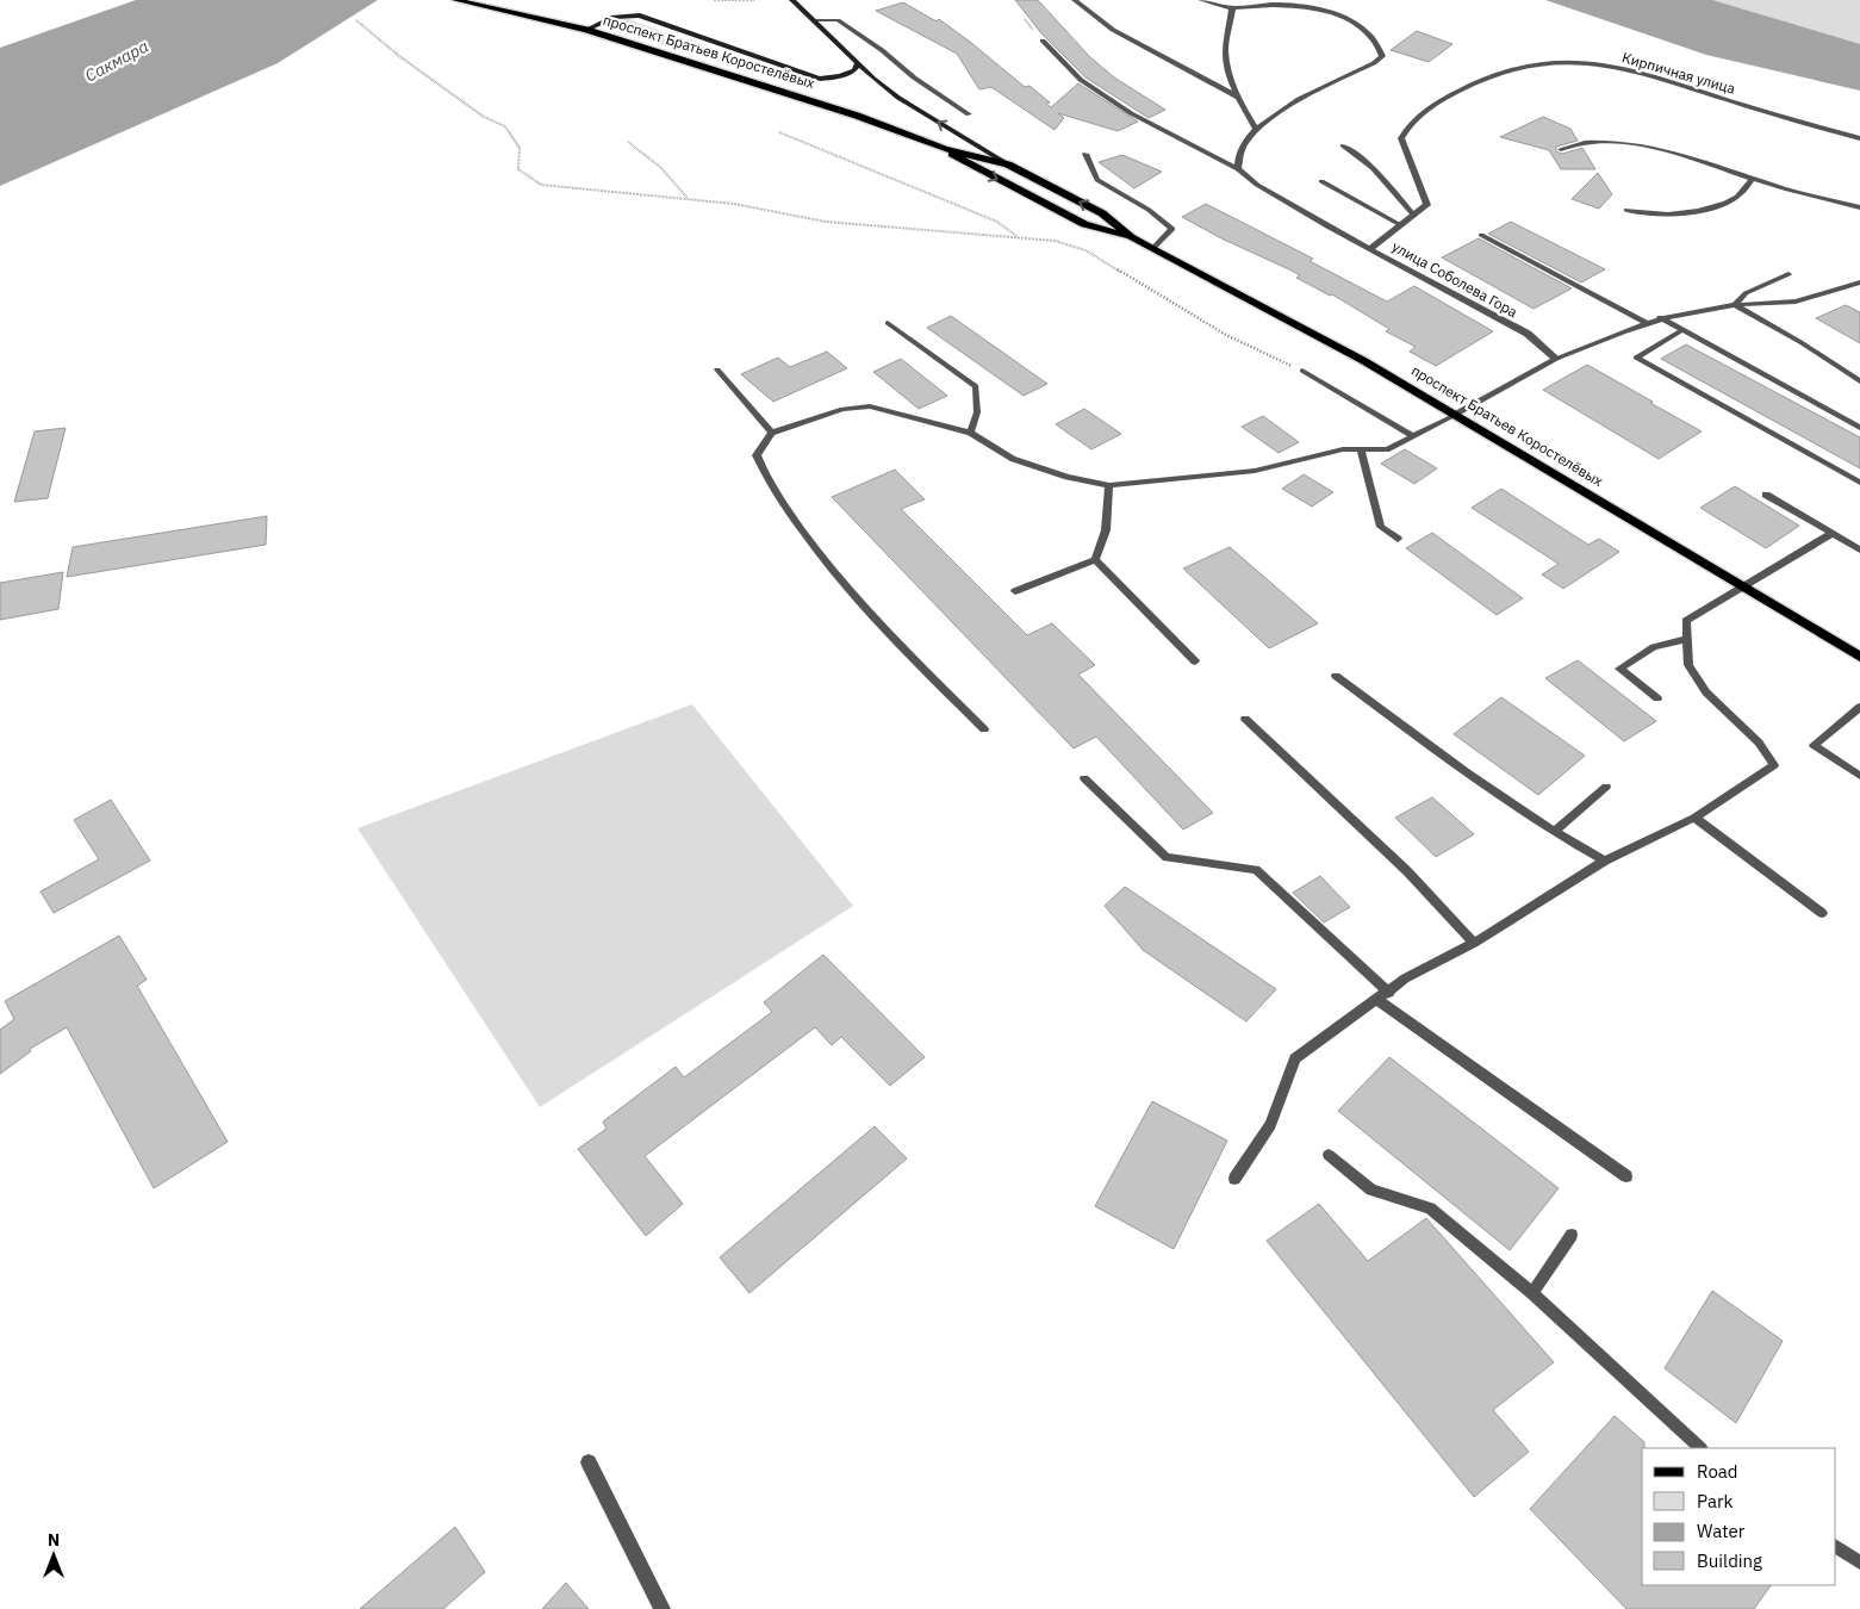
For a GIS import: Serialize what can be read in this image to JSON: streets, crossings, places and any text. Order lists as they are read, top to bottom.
{
  "streets": {
    "main road": ["проспект Братьев Коростелёвых"],
    "street": ["Кирпичная улица", "улица Соболева Гора"]
  },
  "crossings": [
    ["Кирпичная улица", "улица Соболева Гора"]
  ],
  "water": ["Сакмара"],
  "legend": [
    "Road",
    "Park",
    "Water",
    "Building"
  ],
  "north": "top"
}
